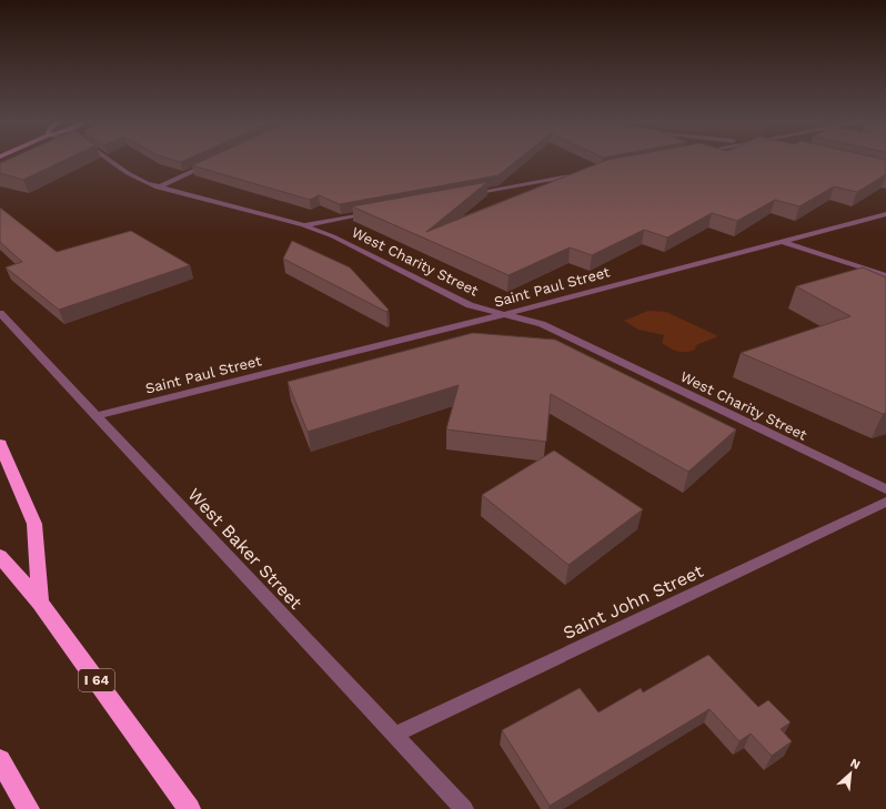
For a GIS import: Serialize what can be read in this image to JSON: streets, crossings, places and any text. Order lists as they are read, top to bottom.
{
  "streets": {
    "highway": ["I 64"],
    "street": [
      "West Charity Street",
      "Saint Paul Street",
      "West Baker Street",
      "Saint John Street"
    ]
  },
  "crossings": [
    ["West Charity Street", "Saint Paul Street"],
    ["Saint Paul Street", "West Baker Street"],
    ["West Baker Street", "Saint John Street"]
  ],
  "north": "top right"
}
